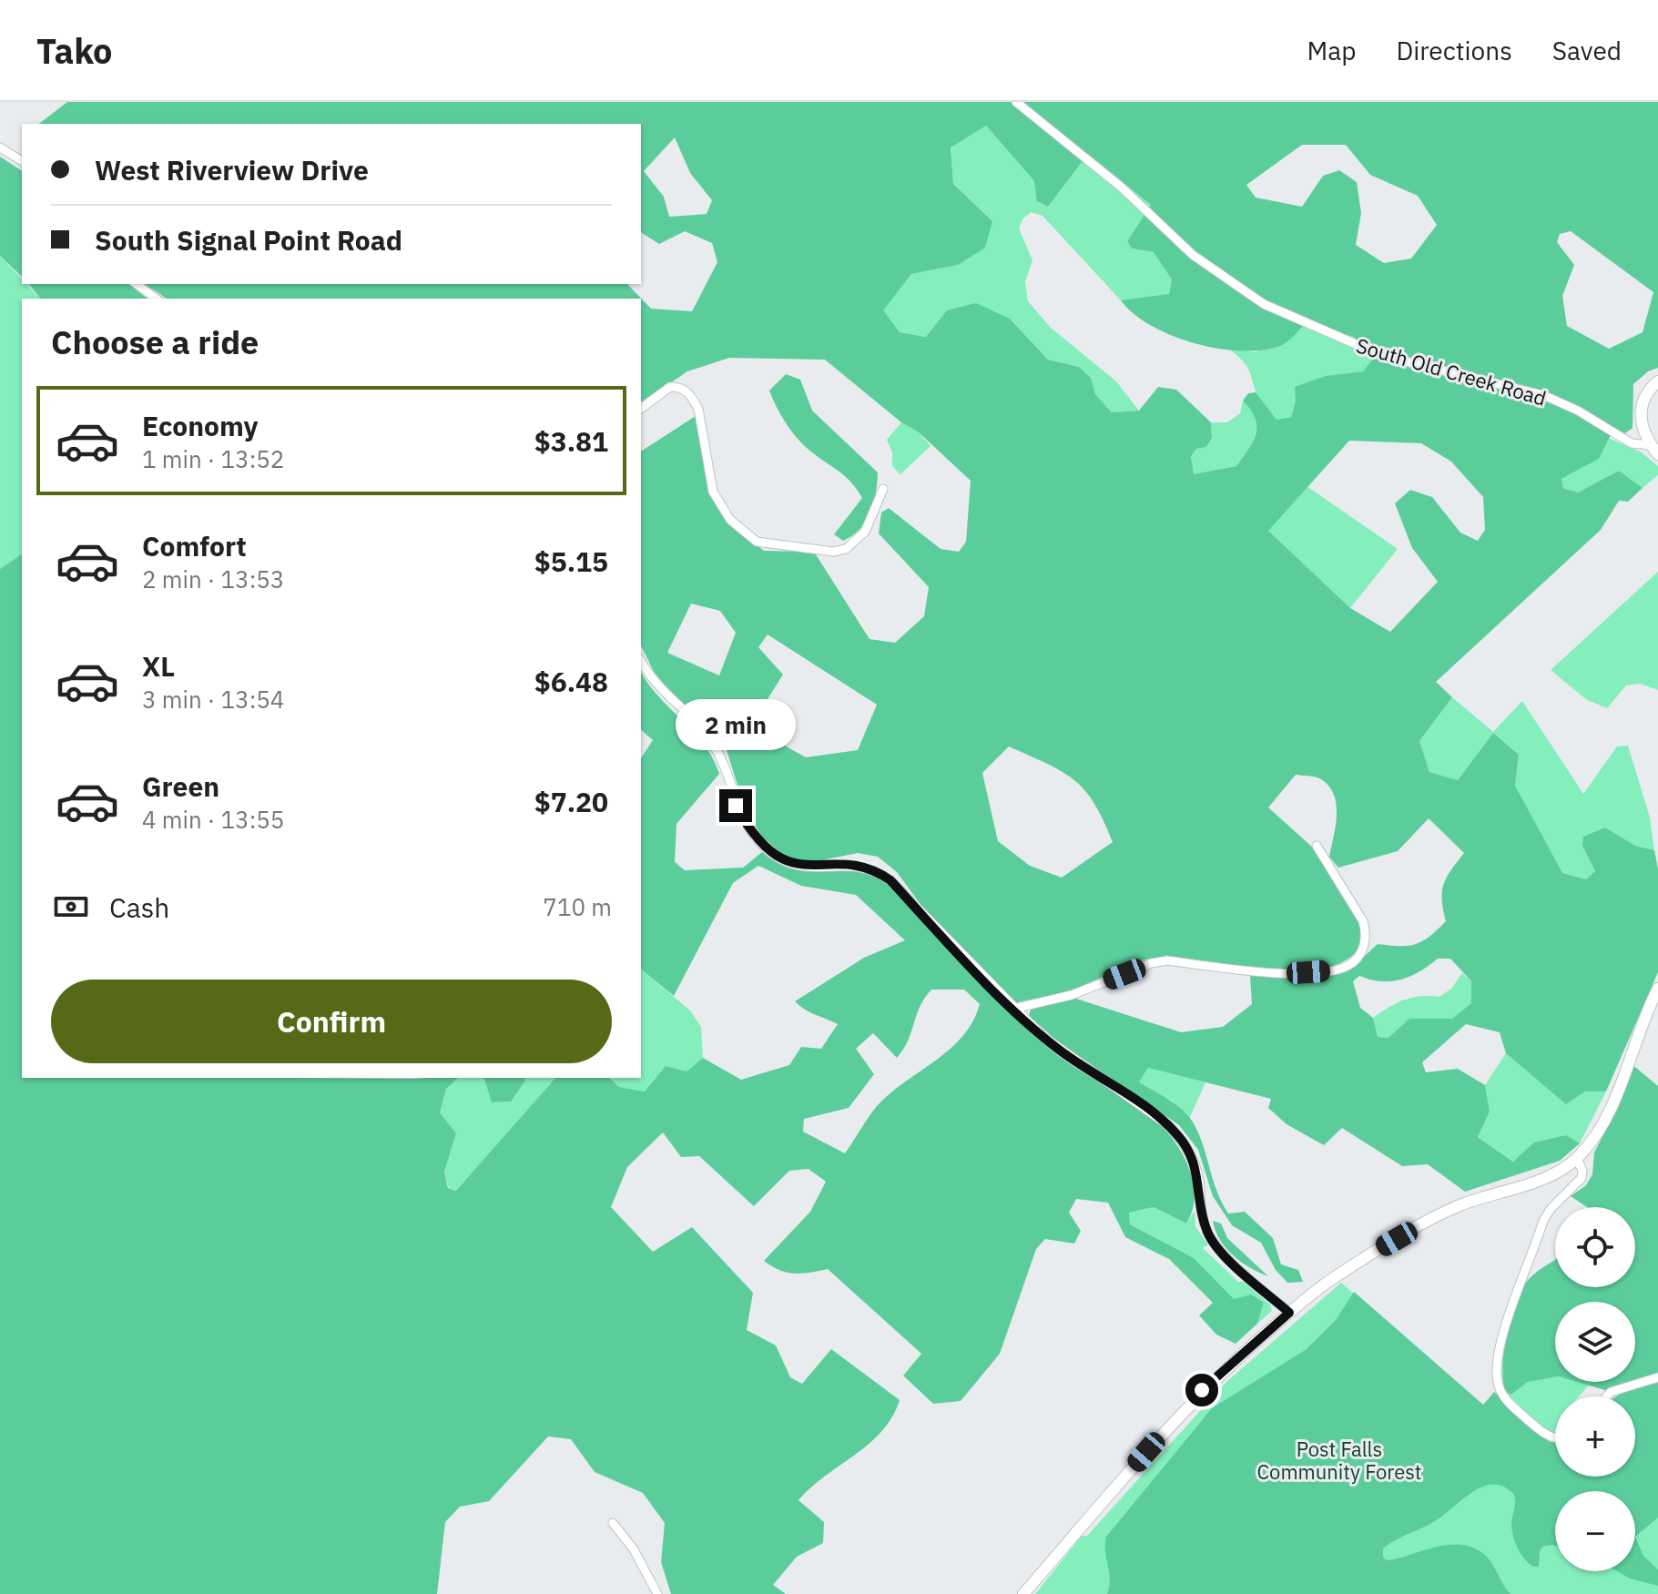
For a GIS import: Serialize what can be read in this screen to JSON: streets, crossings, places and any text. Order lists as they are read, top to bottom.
{
  "streets": {
    "street": ["South Old Creek Road"]
  },
  "parks": ["Post Falls Community Forest"],
  "page": {
    "header": "Tako",
    "nav": ["Map", "Directions", "Saved"],
    "banner": ["West Riverview Drive", "South Signal Point Road"],
    "heading": "Choose a ride",
    "list": [
      {
        "name": "Economy",
        "note": "1 min · 13:52",
        "value": "$3.81"
      },
      {
        "name": "Comfort",
        "note": "2 min · 13:53",
        "value": "$5.15"
      },
      {
        "name": "XL",
        "note": "3 min · 13:54",
        "value": "$6.48"
      },
      {
        "name": "Green",
        "note": "4 min · 13:55",
        "value": "$7.20"
      }
    ],
    "bubble": "2 min",
    "pay": ["Cash", "710 m"],
    "buttons": "Confirm",
    "map_buttons": ["+", "−"]
  }
}
